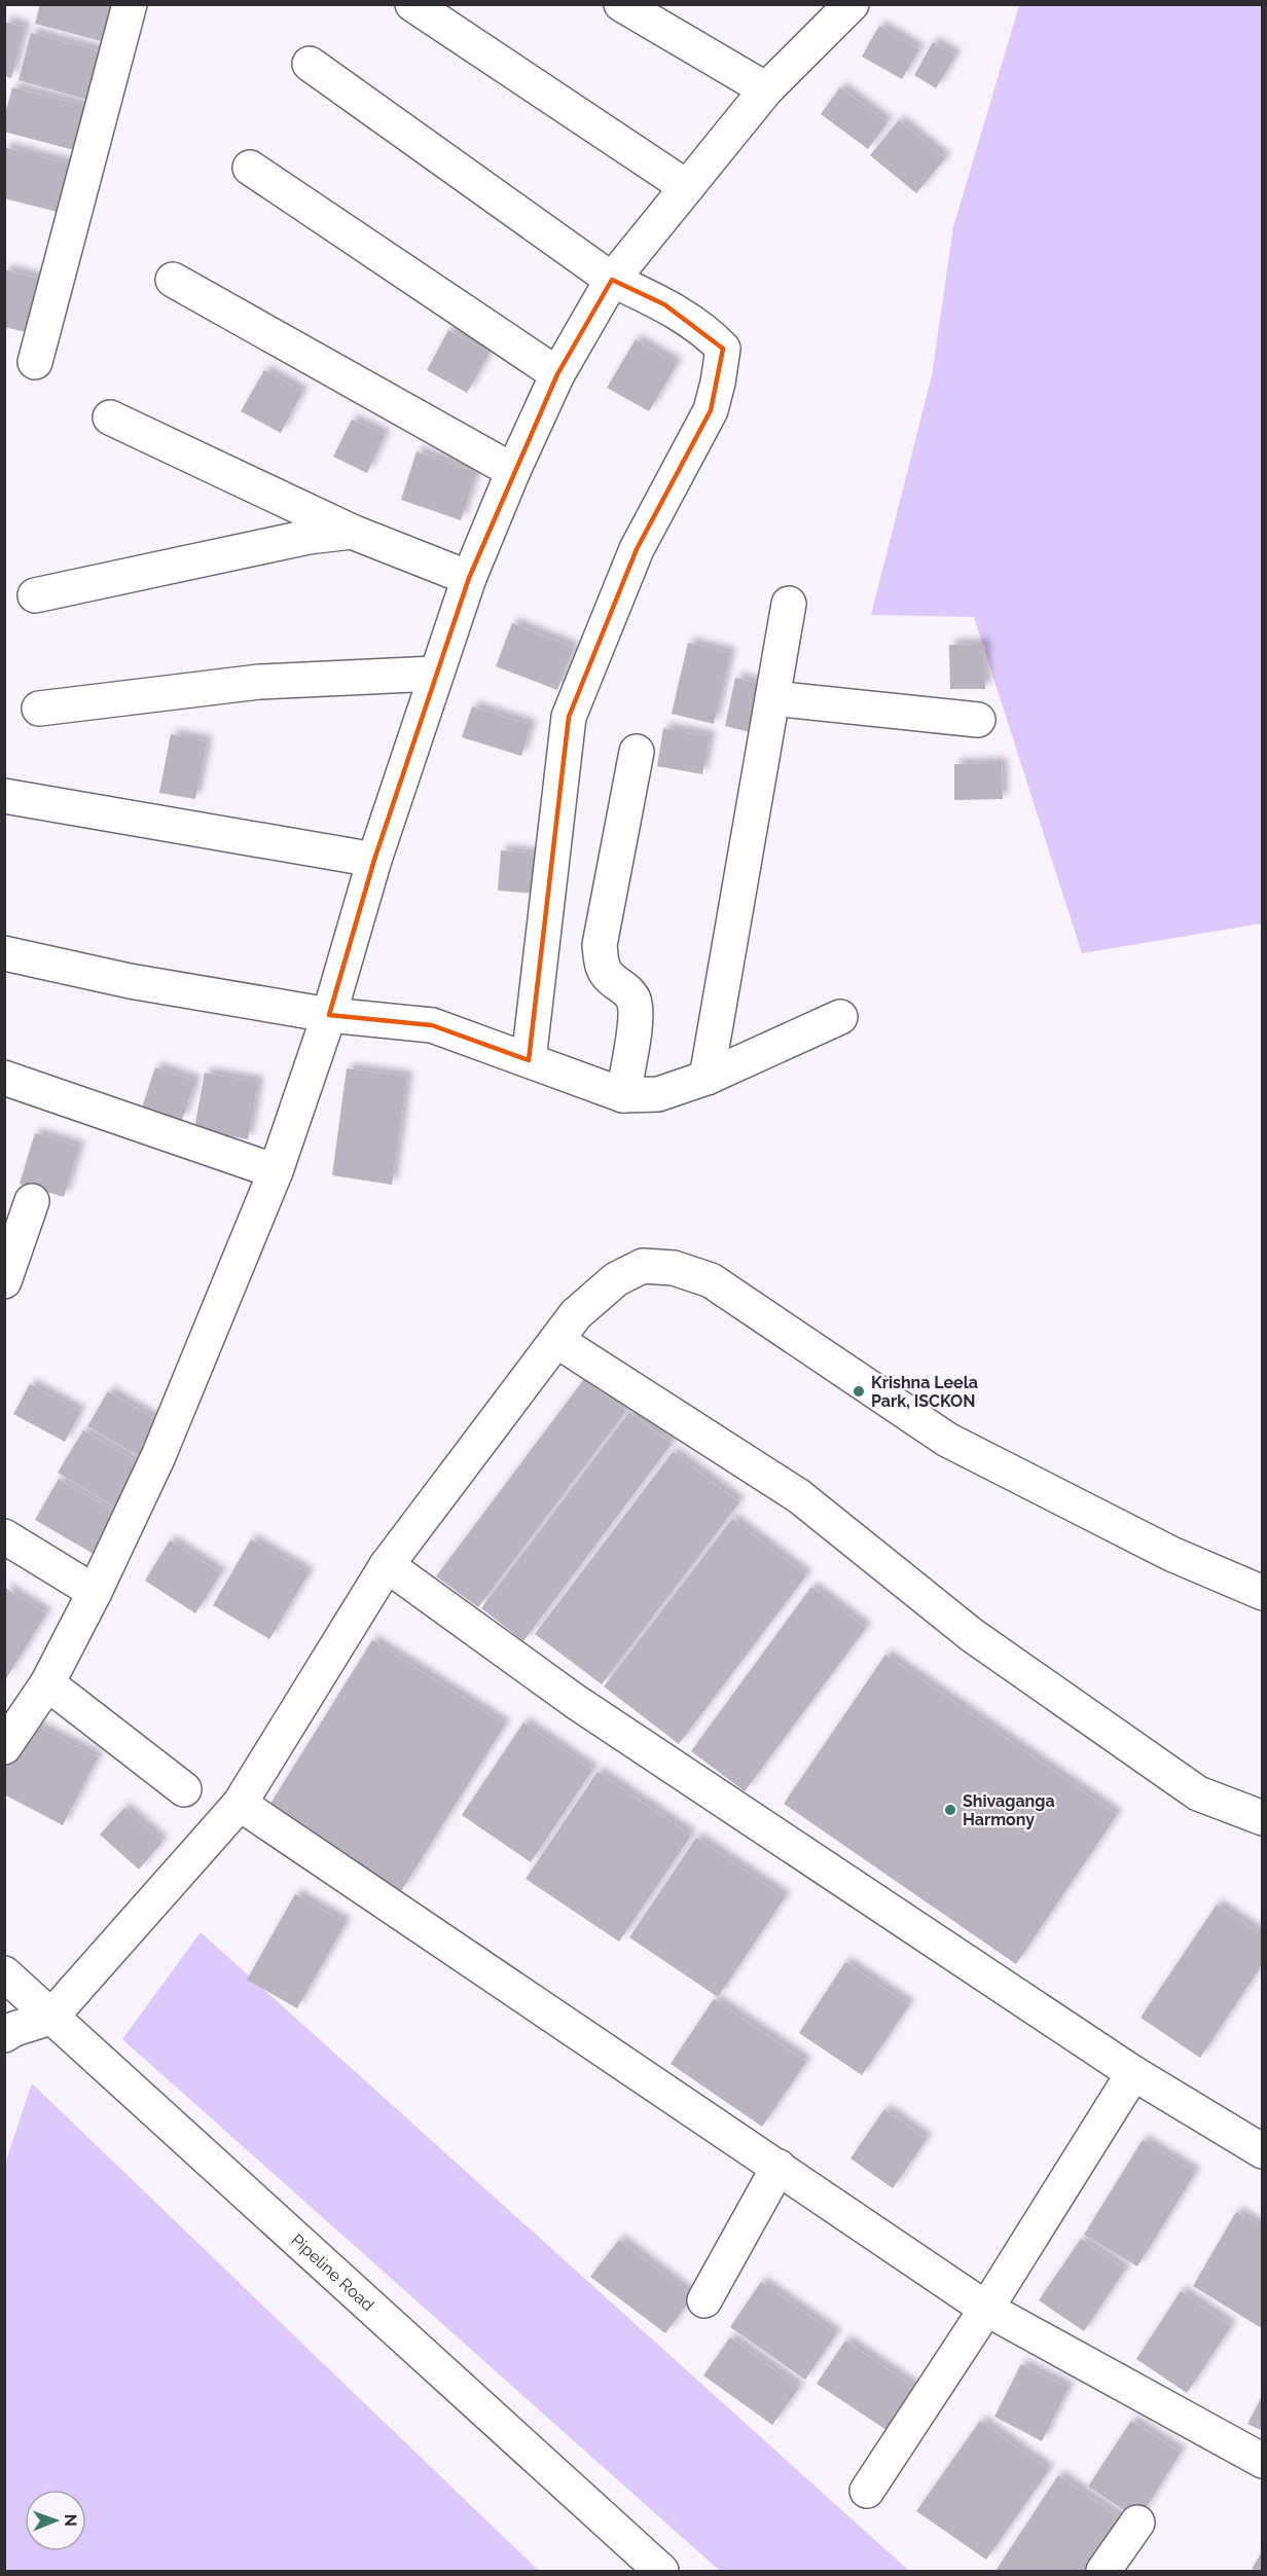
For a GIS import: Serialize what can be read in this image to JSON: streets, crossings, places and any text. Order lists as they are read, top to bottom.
{
  "streets": {
    "street": ["Pipeline Road"]
  },
  "places": ["Krishna Leela Park, ISCKON", "Shivaganga Harmony"],
  "north": "right"
}
